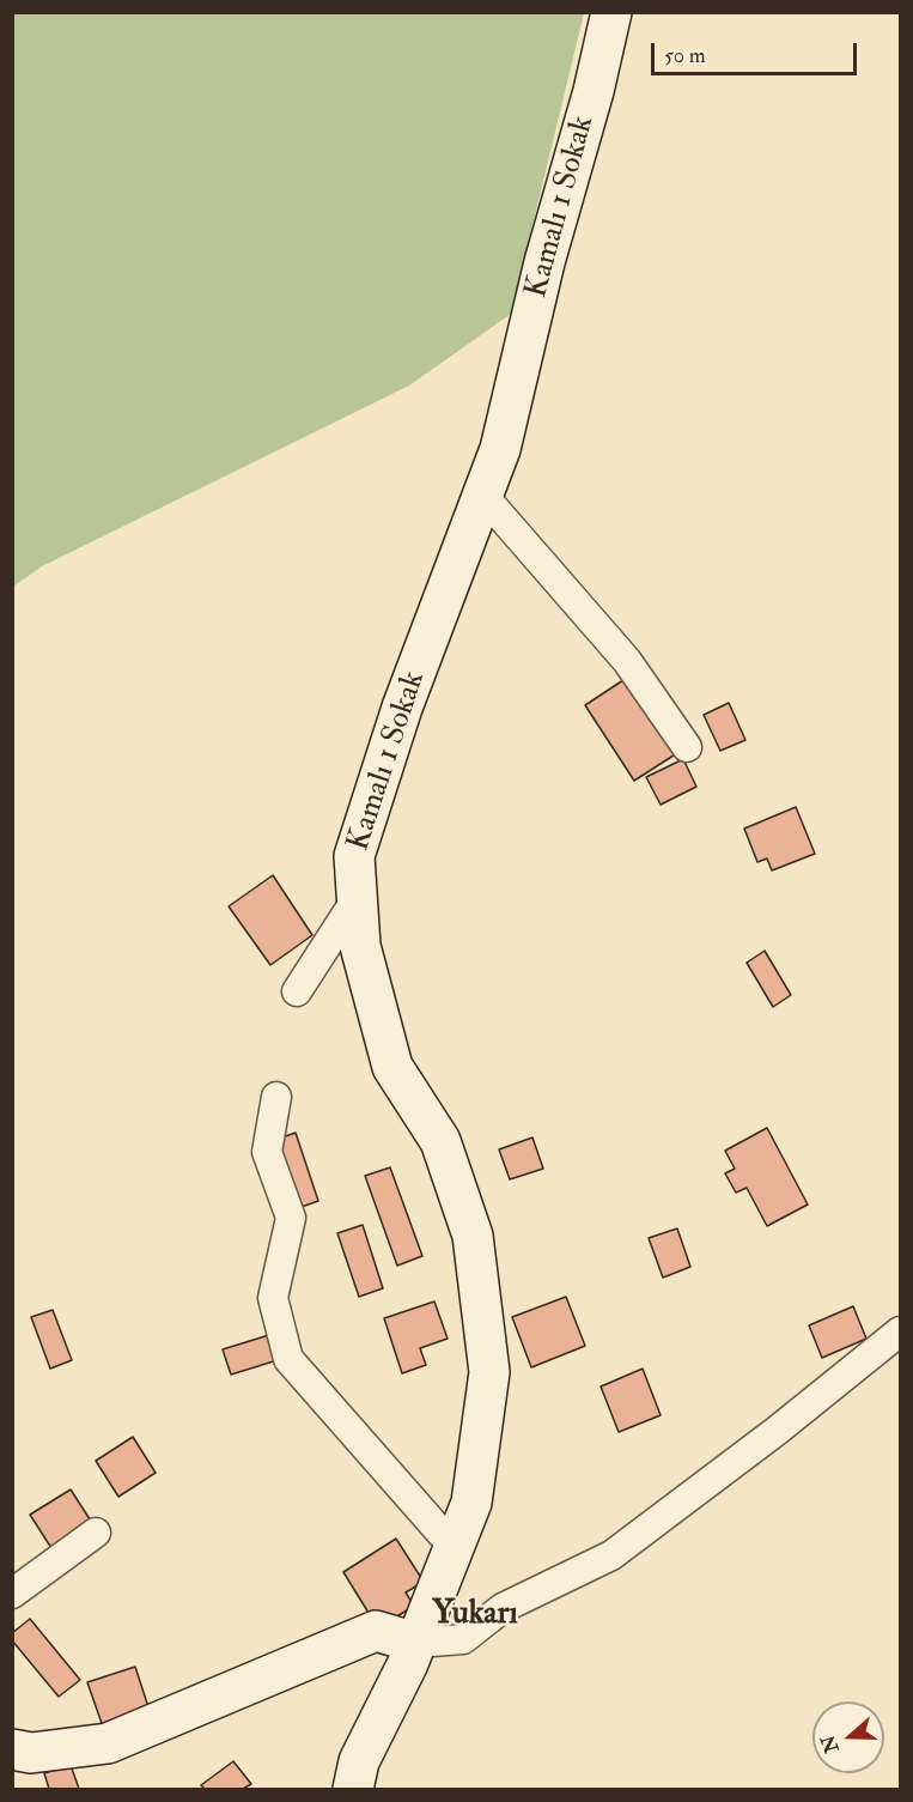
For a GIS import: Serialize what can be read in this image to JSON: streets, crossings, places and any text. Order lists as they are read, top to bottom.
{
  "streets": {
    "street": ["Kamalı 1 Sokak"]
  },
  "districts": ["Yukarı"],
  "scale_bar": "50 m",
  "north": "left"
}
